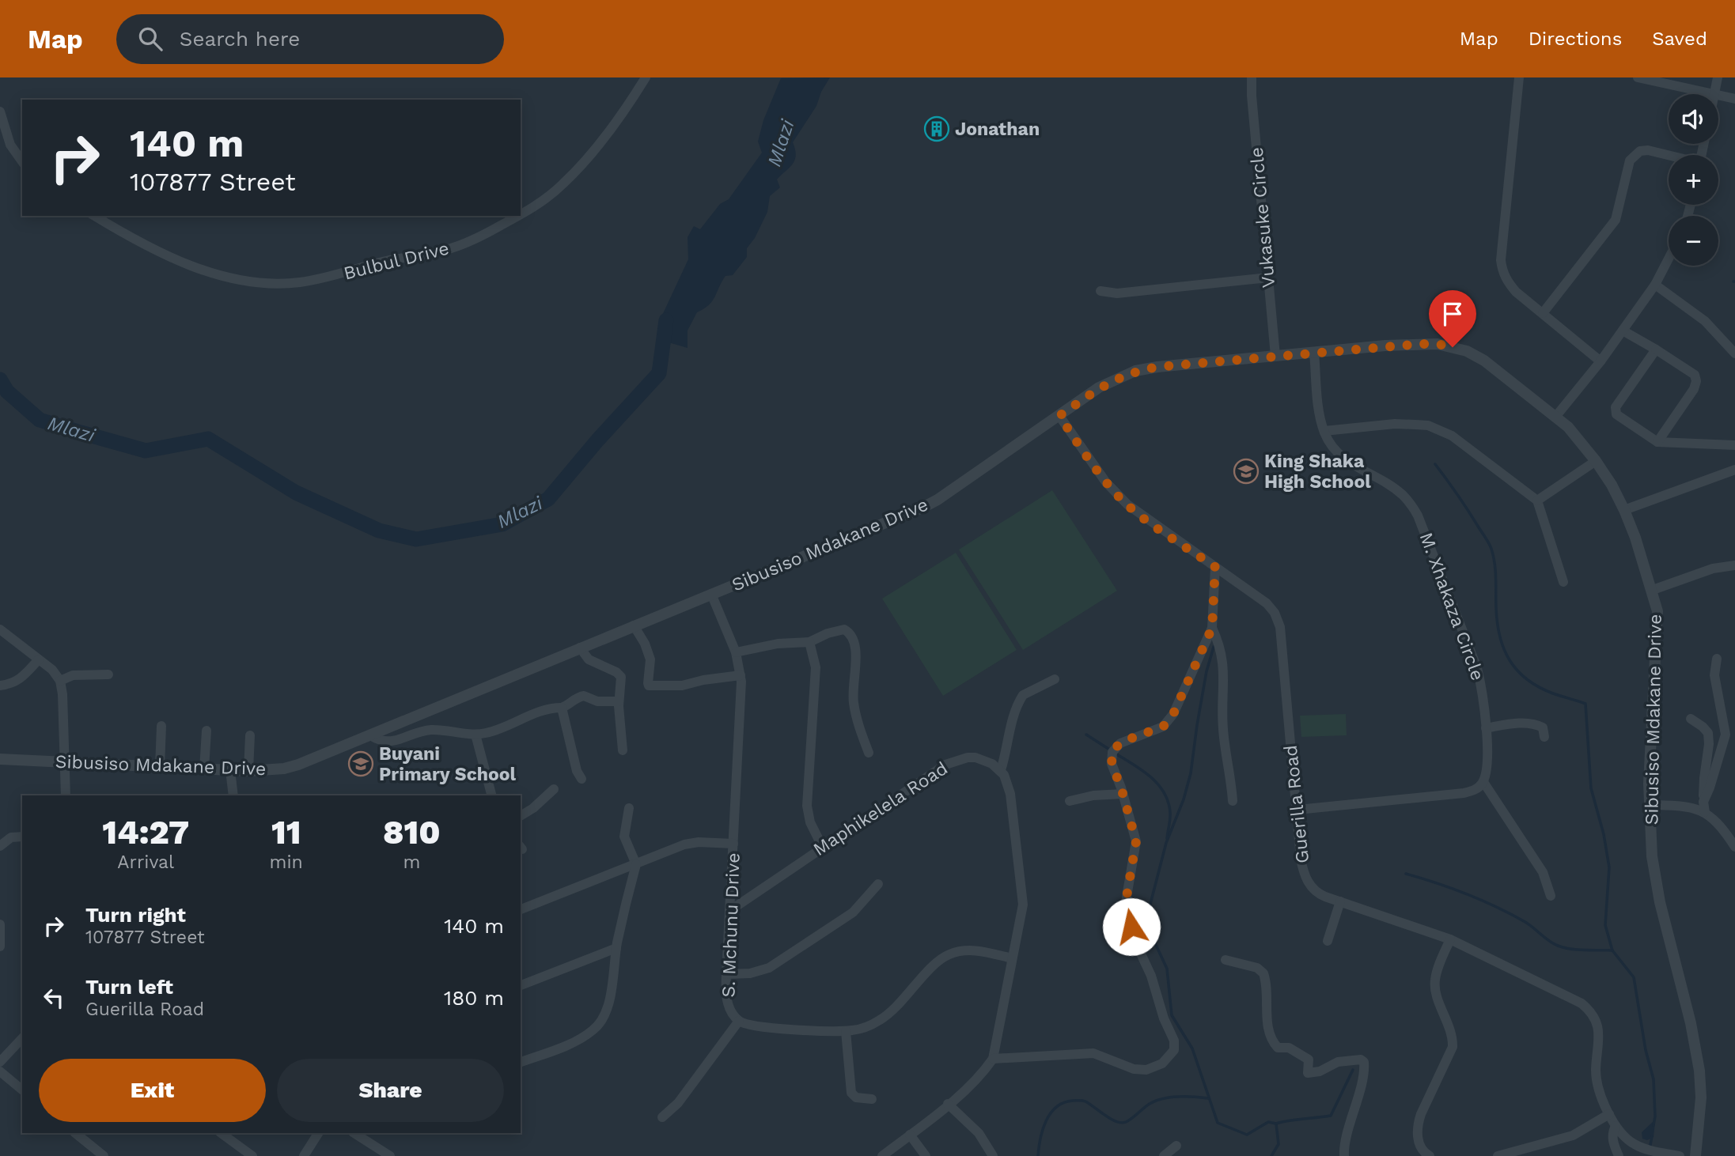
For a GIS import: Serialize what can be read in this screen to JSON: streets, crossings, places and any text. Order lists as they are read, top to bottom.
{
  "streets": {
    "street": [
      "Vukasuke Circle",
      "Bulbul Drive",
      "Sibusiso Mdakane Drive",
      "M. Xhakaza Circle",
      "Guerilla Road",
      "Maphikelela Road",
      "S. Mchunu Drive"
    ]
  },
  "crossings": [
    ["Vukasuke Circle", "Sibusiso Mdakane Drive"],
    ["Sibusiso Mdakane Drive", "M. Xhakaza Circle"],
    ["Sibusiso Mdakane Drive", "Guerilla Road"],
    ["Sibusiso Mdakane Drive", "S. Mchunu Drive"],
    ["Maphikelela Road", "S. Mchunu Drive"]
  ],
  "water": ["Mlazi"],
  "places": {
    "building": ["Jonathan"],
    "school or university": ["King Shaka High School", "Buyani Primary School"]
  },
  "page": {
    "header": "Map",
    "search": "Search here",
    "nav": ["Map", "Directions", "Saved"],
    "map_buttons": ["+", "−"],
    "turn": ["140 m", "107877 Street"],
    "eta": [
      "14:27",
      "Arrival",
      "11",
      "min",
      "810",
      "m"
    ],
    "list": [
      {
        "name": "Turn right",
        "note": "107877 Street",
        "value": "140 m"
      },
      {
        "name": "Turn left",
        "note": "Guerilla Road",
        "value": "180 m"
      }
    ],
    "buttons": ["Exit", "Share"]
  }
}
